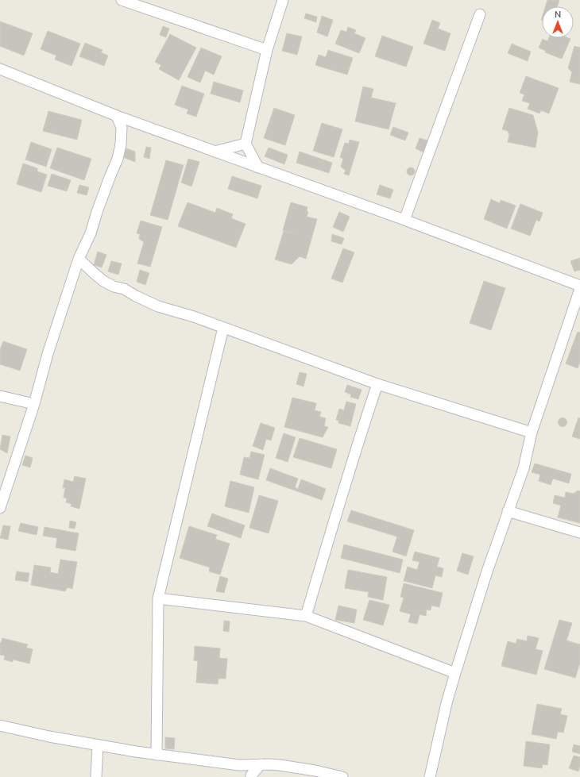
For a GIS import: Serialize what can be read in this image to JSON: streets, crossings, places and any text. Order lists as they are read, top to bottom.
{
  "north": "top"
}
